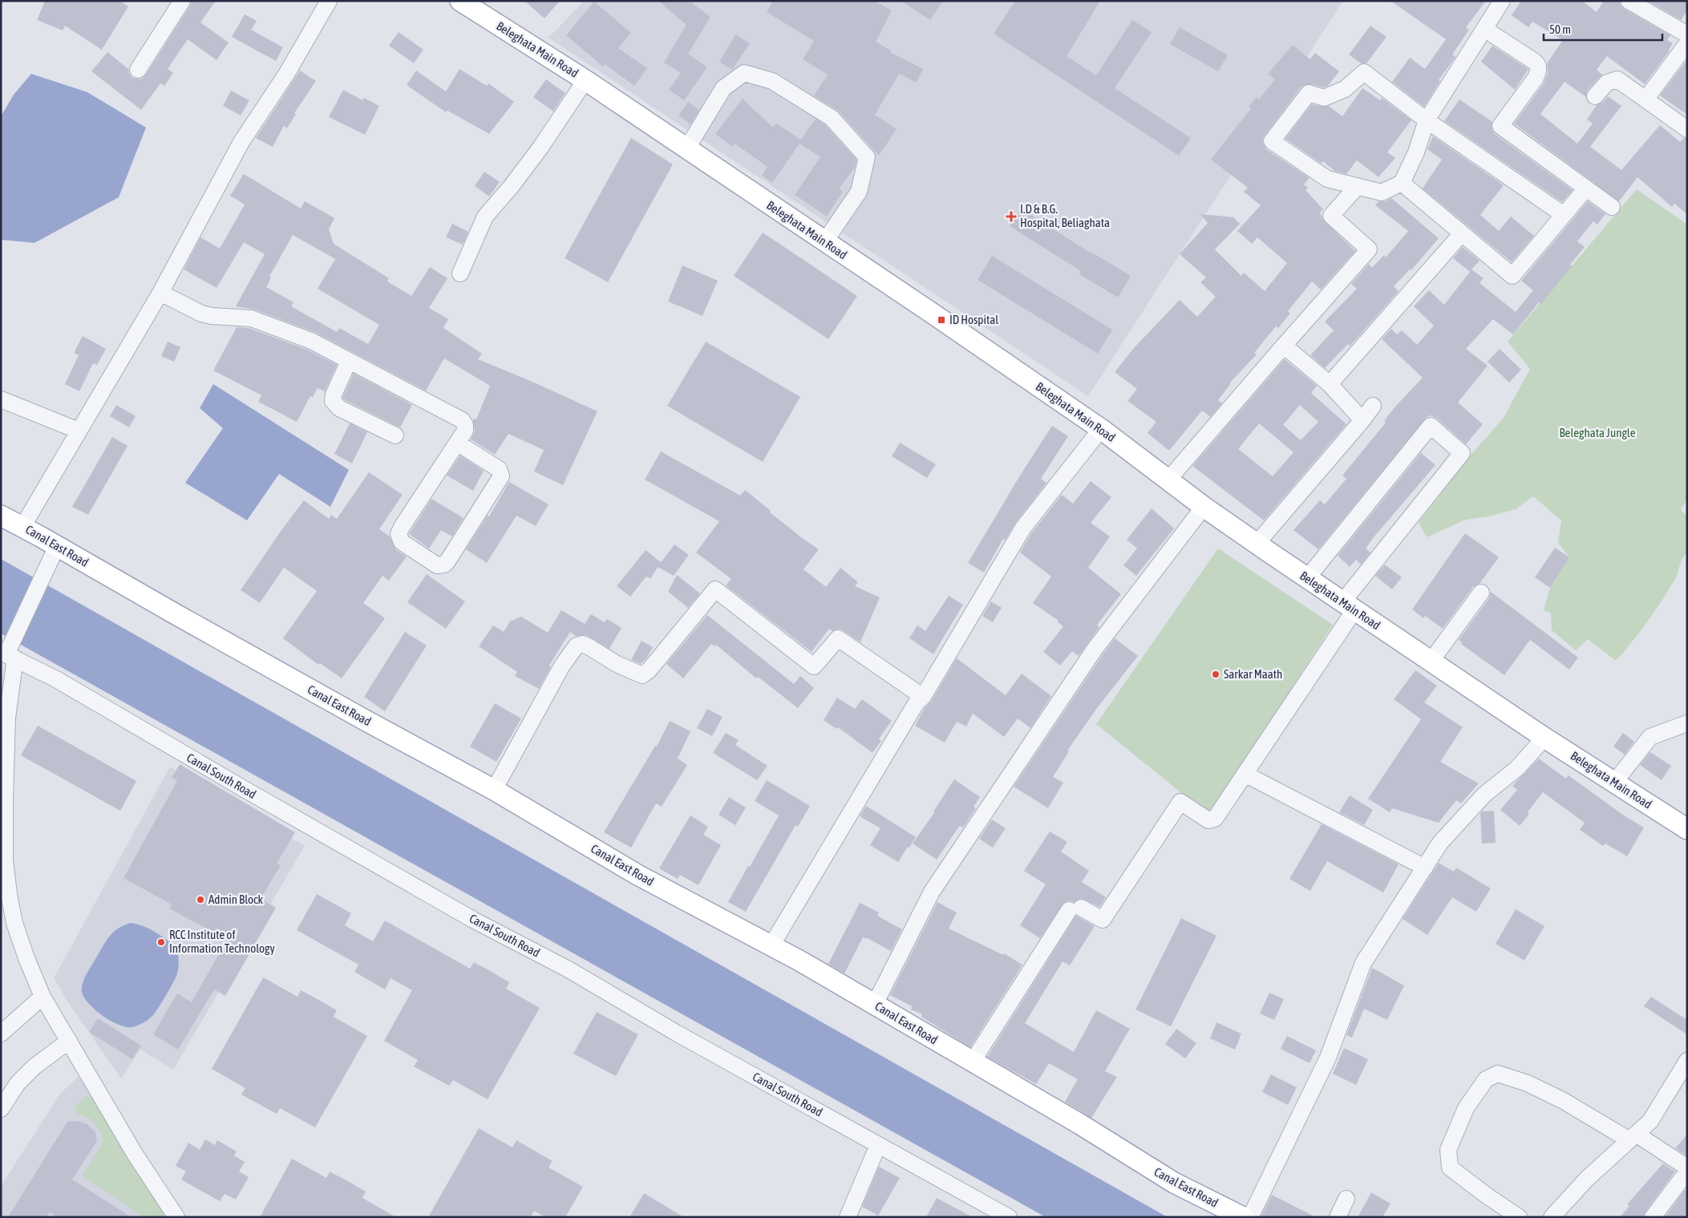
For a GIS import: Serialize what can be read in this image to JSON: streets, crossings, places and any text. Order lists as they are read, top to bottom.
{
  "streets": {
    "main road": ["Beleghata Main Road", "Canal East Road"],
    "street": ["Canal South Road"]
  },
  "parks": ["Beleghata Jungle"],
  "places": {
    "health": ["I.D & B.G. Hospital, Beliaghata"],
    "transit": ["ID Hospital"],
    "other": ["Sarkar Maath", "Admin Block", "RCC Institute of Information Technology"]
  },
  "scale_bar": "50 m"
}
